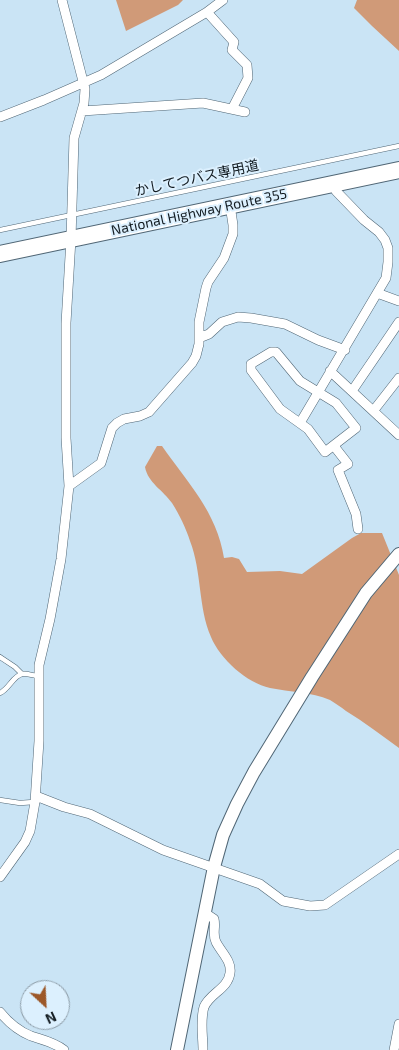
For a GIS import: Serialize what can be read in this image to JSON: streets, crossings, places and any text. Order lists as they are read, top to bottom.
{
  "streets": {
    "highway": ["National Highway Route 355"],
    "lane": ["かしてつバス専用道"]
  },
  "north": "bottom right"
}
